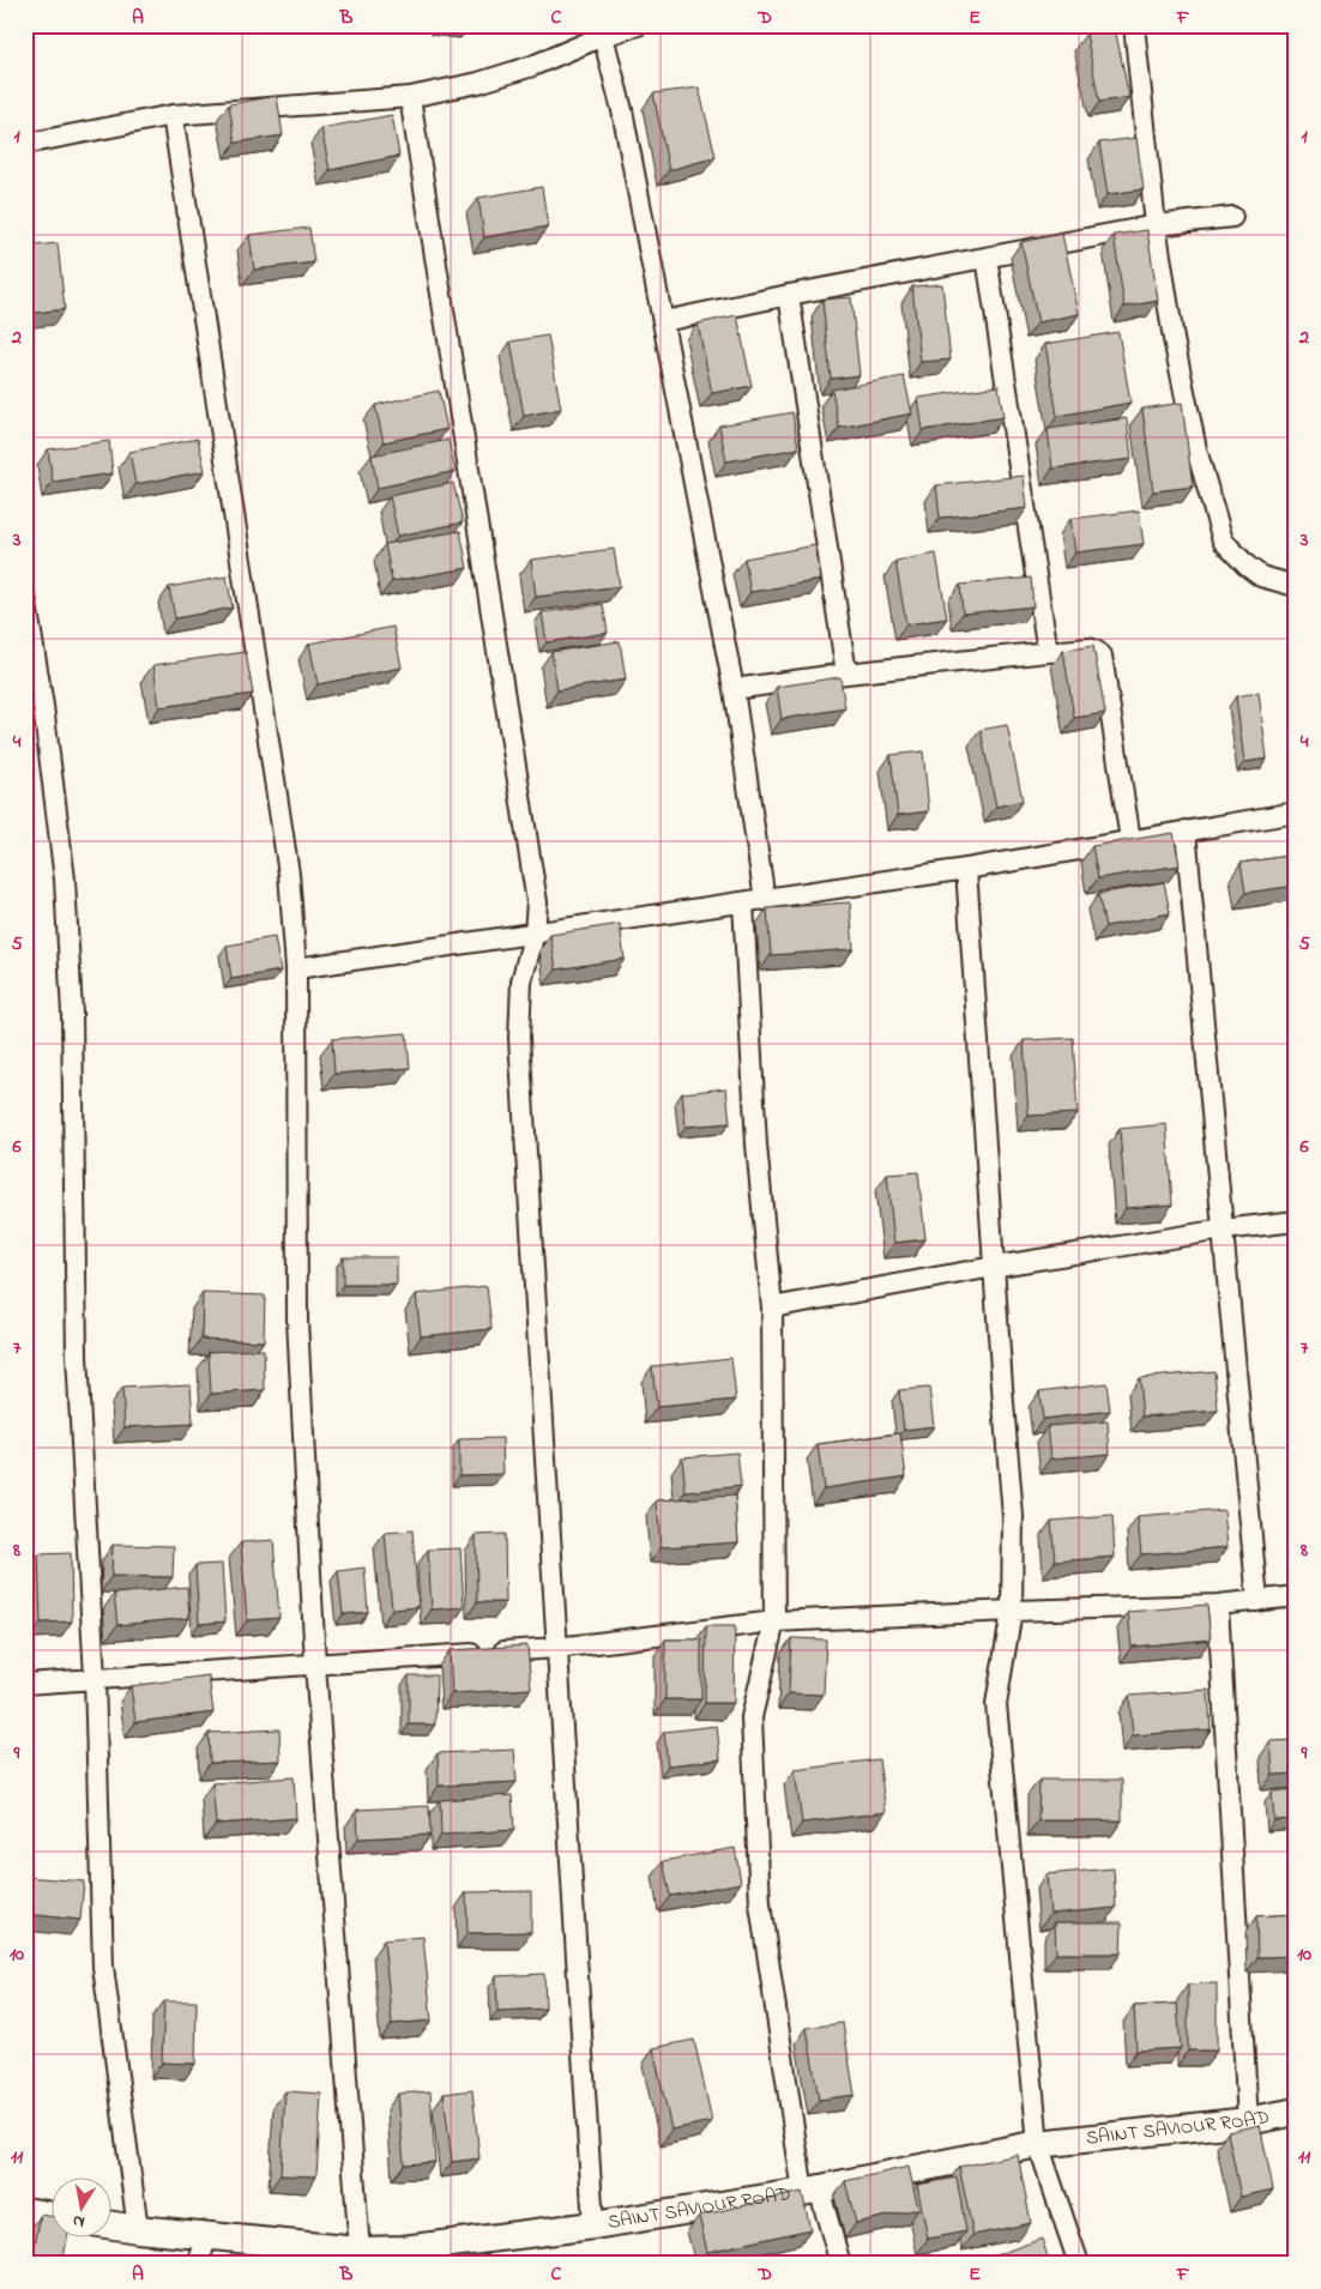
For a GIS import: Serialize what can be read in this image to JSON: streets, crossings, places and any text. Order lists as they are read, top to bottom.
{
  "streets": {
    "street": ["SAINT SAVIOUR ROAD"]
  },
  "north": "bottom",
  "grid": {
    "columns": [
      "A",
      "B",
      "C",
      "D",
      "E",
      "F"
    ],
    "rows": [
      "1",
      "2",
      "3",
      "4",
      "5",
      "6",
      "7",
      "8",
      "9",
      "10",
      "11"
    ]
  }
}
